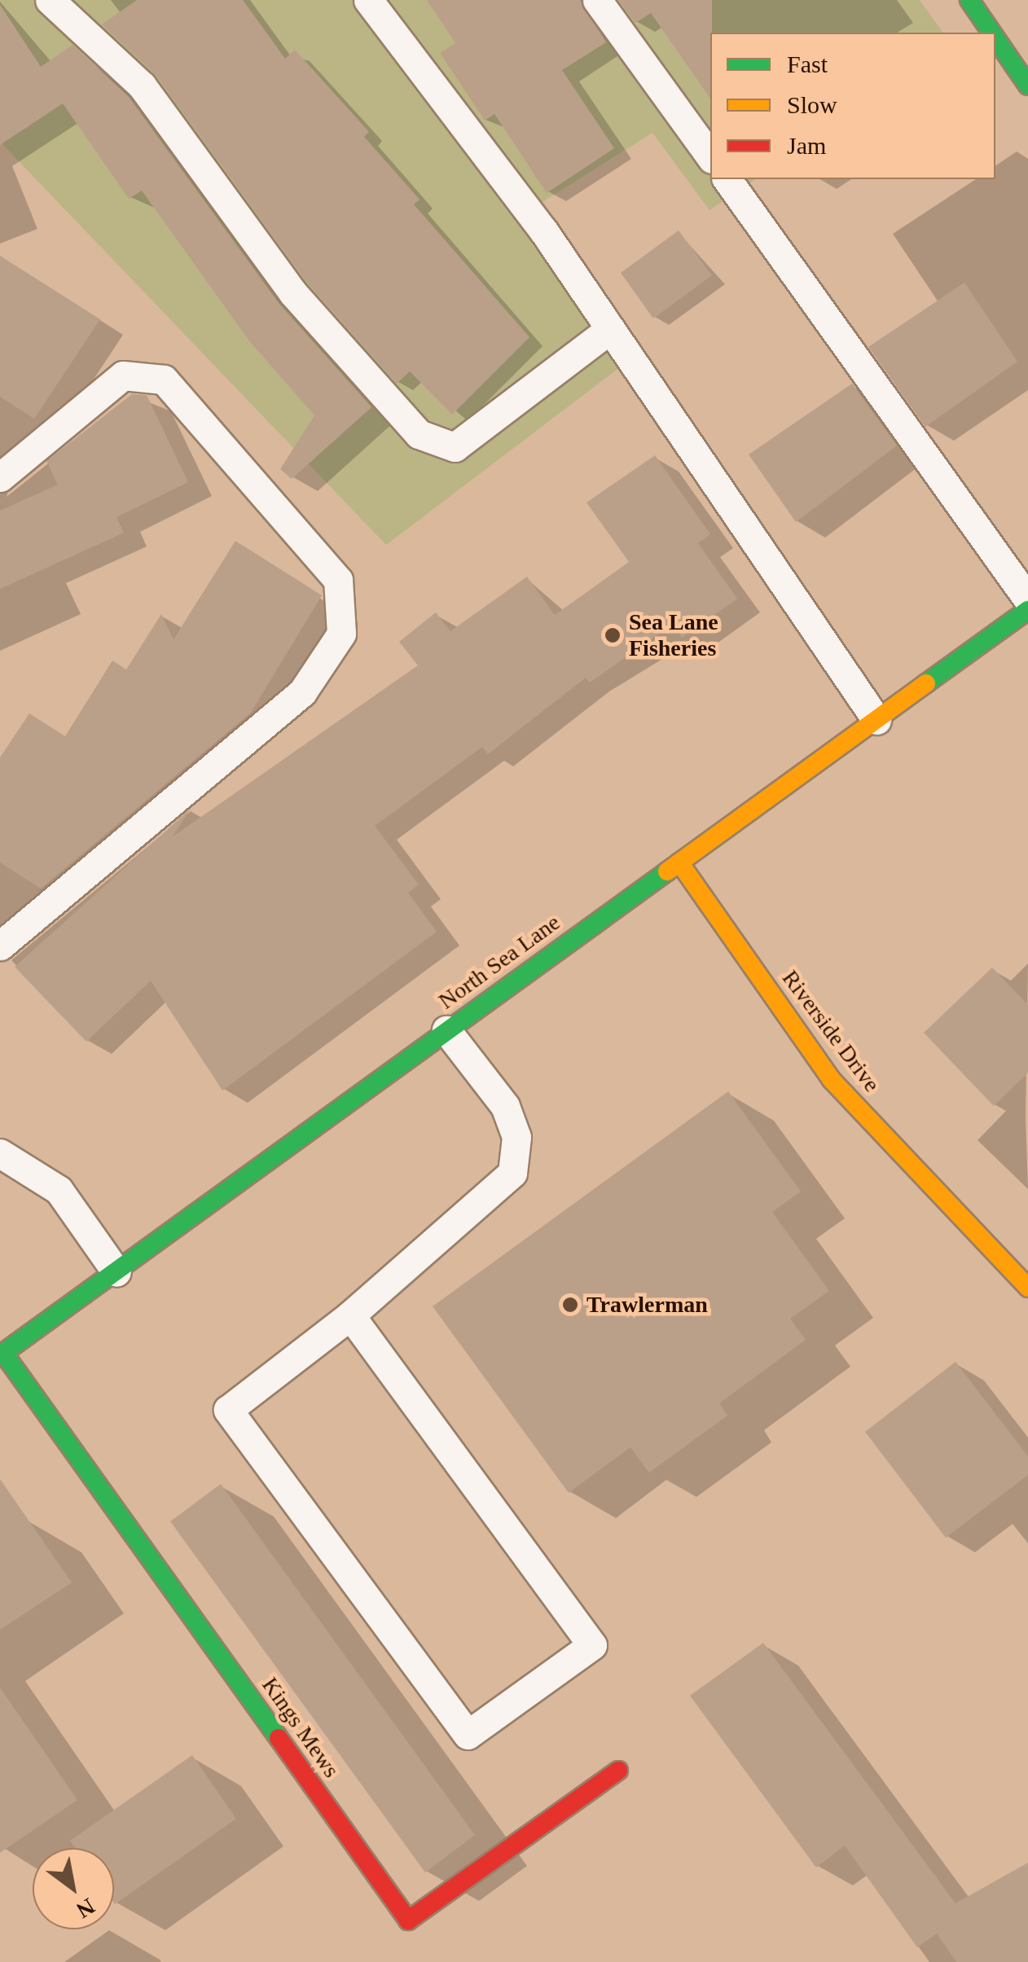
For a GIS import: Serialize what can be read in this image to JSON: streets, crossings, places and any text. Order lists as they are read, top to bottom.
{
  "streets": {
    "street": ["North Sea Lane", "Riverside Drive", "Kings Mews"]
  },
  "crossings": [
    ["North Sea Lane", "Riverside Drive"],
    ["North Sea Lane", "Kings Mews"]
  ],
  "places": ["Sea Lane Fisheries", "Trawlerman"],
  "legend": ["Fast", "Slow", "Jam"],
  "north": "bottom right"
}
